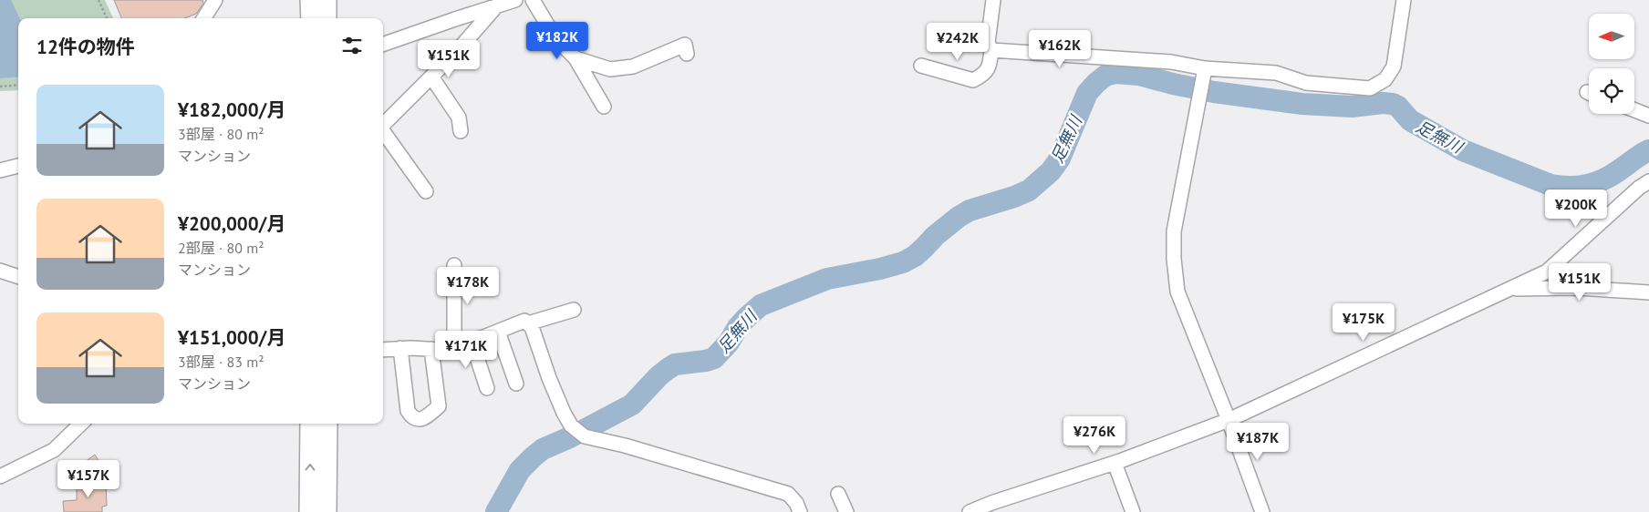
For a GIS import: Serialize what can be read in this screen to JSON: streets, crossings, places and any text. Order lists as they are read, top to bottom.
{
  "water": ["足無川"],
  "north": "left",
  "page": {
    "heading": "12件の物件",
    "price": [
      "¥182K",
      "¥242K",
      "¥162K",
      "¥151K",
      "¥200K",
      "¥151K",
      "¥178K",
      "¥175K",
      "¥171K",
      "¥276K",
      "¥187K",
      "¥157K"
    ],
    "list": [
      {
        "name": "¥182,000/月",
        "note": "3部屋 · 80 m² · マンション"
      },
      {
        "name": "¥200,000/月",
        "note": "2部屋 · 80 m² · マンション"
      },
      {
        "name": "¥151,000/月",
        "note": "3部屋 · 83 m² · マンション"
      }
    ]
  }
}
